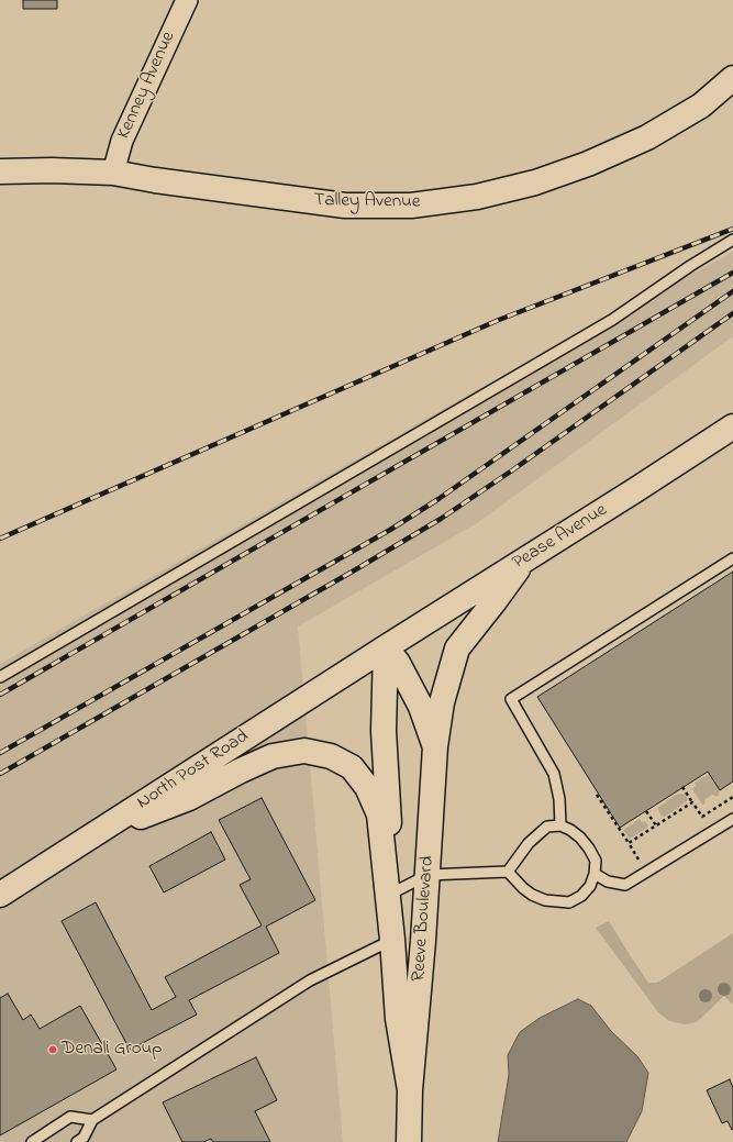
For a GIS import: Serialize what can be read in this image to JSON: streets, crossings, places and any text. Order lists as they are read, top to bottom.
{
  "streets": {
    "street": [
      "Kenney Avenue",
      "Talley Avenue",
      "Pease Avenue",
      "North Post Road",
      "Reeve Boulevard"
    ]
  },
  "crossings": [
    ["Kenney Avenue", "Talley Avenue"],
    ["Pease Avenue", "North Post Road"],
    ["Pease Avenue", "Reeve Boulevard"]
  ],
  "places": ["Denali Group"]
}
